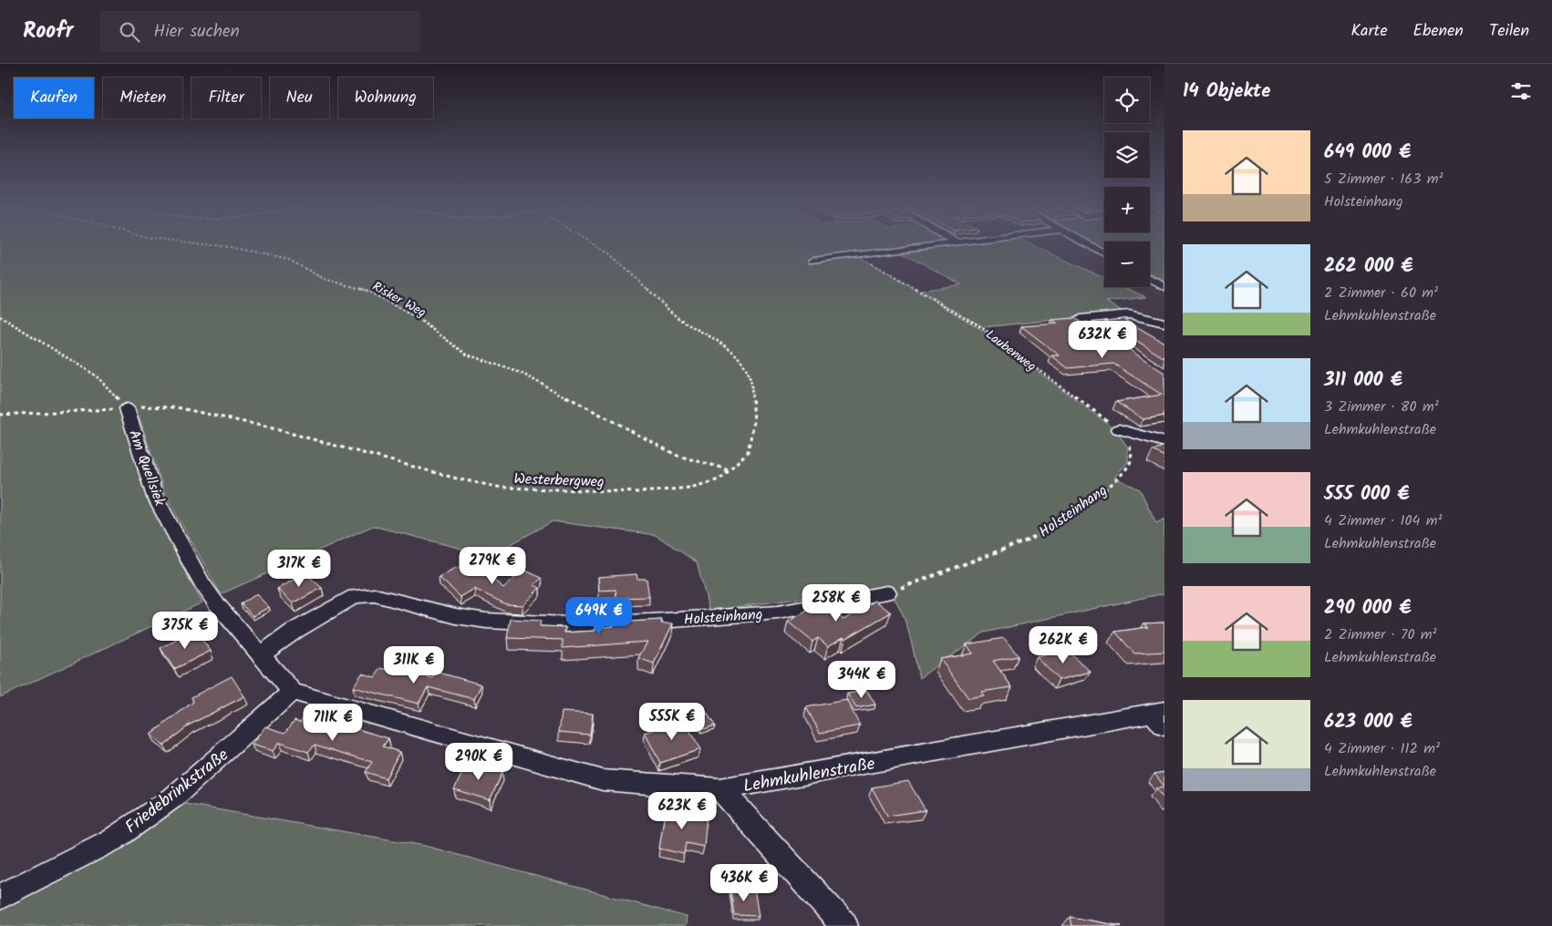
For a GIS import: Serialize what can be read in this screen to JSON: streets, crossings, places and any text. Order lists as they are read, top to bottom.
{
  "streets": {
    "street": [
      "Am Quellsiek",
      "Holsteinhang",
      "Lehmkuhlenstraße",
      "Friedebrinkstraße"
    ],
    "path": ["Risker Weg", "Laubenweg", "Westerbergweg"]
  },
  "crossings": [
    ["Risker Weg", "Westerbergweg"],
    ["Laubenweg", "Holsteinhang"],
    ["Am Quellsiek", "Westerbergweg"],
    ["Am Quellsiek", "Holsteinhang"],
    ["Lehmkuhlenstraße", "Friedebrinkstraße"]
  ],
  "page": {
    "header": "Roofr",
    "search": "Hier suchen",
    "nav": ["Karte", "Ebenen", "Teilen"],
    "heading": "14 Objekte",
    "map_buttons": ["+", "−"],
    "chip": [
      "Kaufen",
      "Mieten",
      "Filter",
      "Neu",
      "Wohnung"
    ],
    "list": [
      {
        "name": "649 000 €",
        "note": "5 Zimmer · 163 m² · Holsteinhang"
      },
      {
        "name": "262 000 €",
        "note": "2 Zimmer · 60 m² · Lehmkuhlenstraße"
      },
      {
        "name": "311 000 €",
        "note": "3 Zimmer · 80 m² · Lehmkuhlenstraße"
      },
      {
        "name": "555 000 €",
        "note": "4 Zimmer · 104 m² · Lehmkuhlenstraße"
      },
      {
        "name": "290 000 €",
        "note": "2 Zimmer · 70 m² · Lehmkuhlenstraße"
      },
      {
        "name": "623 000 €",
        "note": "4 Zimmer · 112 m² · Lehmkuhlenstraße"
      }
    ],
    "price": [
      "632K €",
      "279K €",
      "317K €",
      "258K €",
      "649K €",
      "375K €",
      "262K €",
      "311K €",
      "344K €",
      "555K €",
      "711K €",
      "290K €",
      "623K €",
      "436K €"
    ]
  }
}
